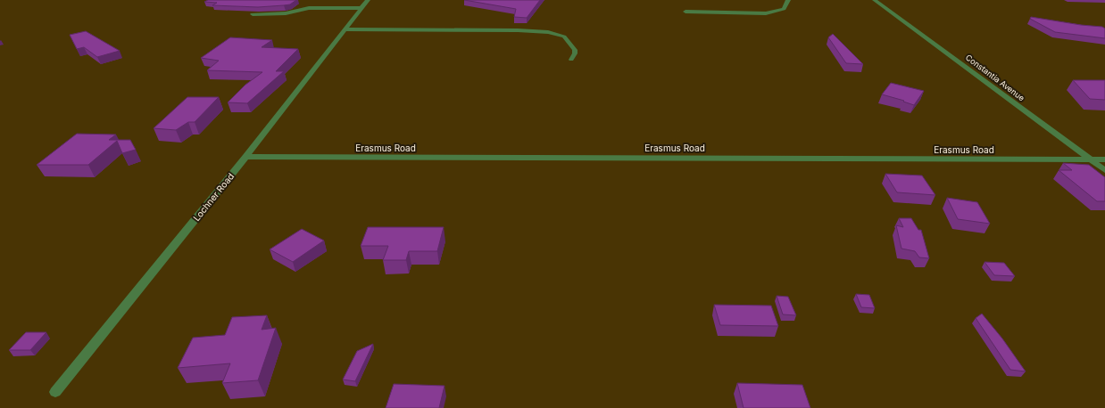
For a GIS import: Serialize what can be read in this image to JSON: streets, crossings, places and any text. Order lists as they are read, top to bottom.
{
  "streets": {
    "street": ["Constantia Avenue", "Erasmus Road", "Lochner Road"]
  },
  "crossings": [
    ["Constantia Avenue", "Erasmus Road"],
    ["Erasmus Road", "Lochner Road"]
  ]
}
